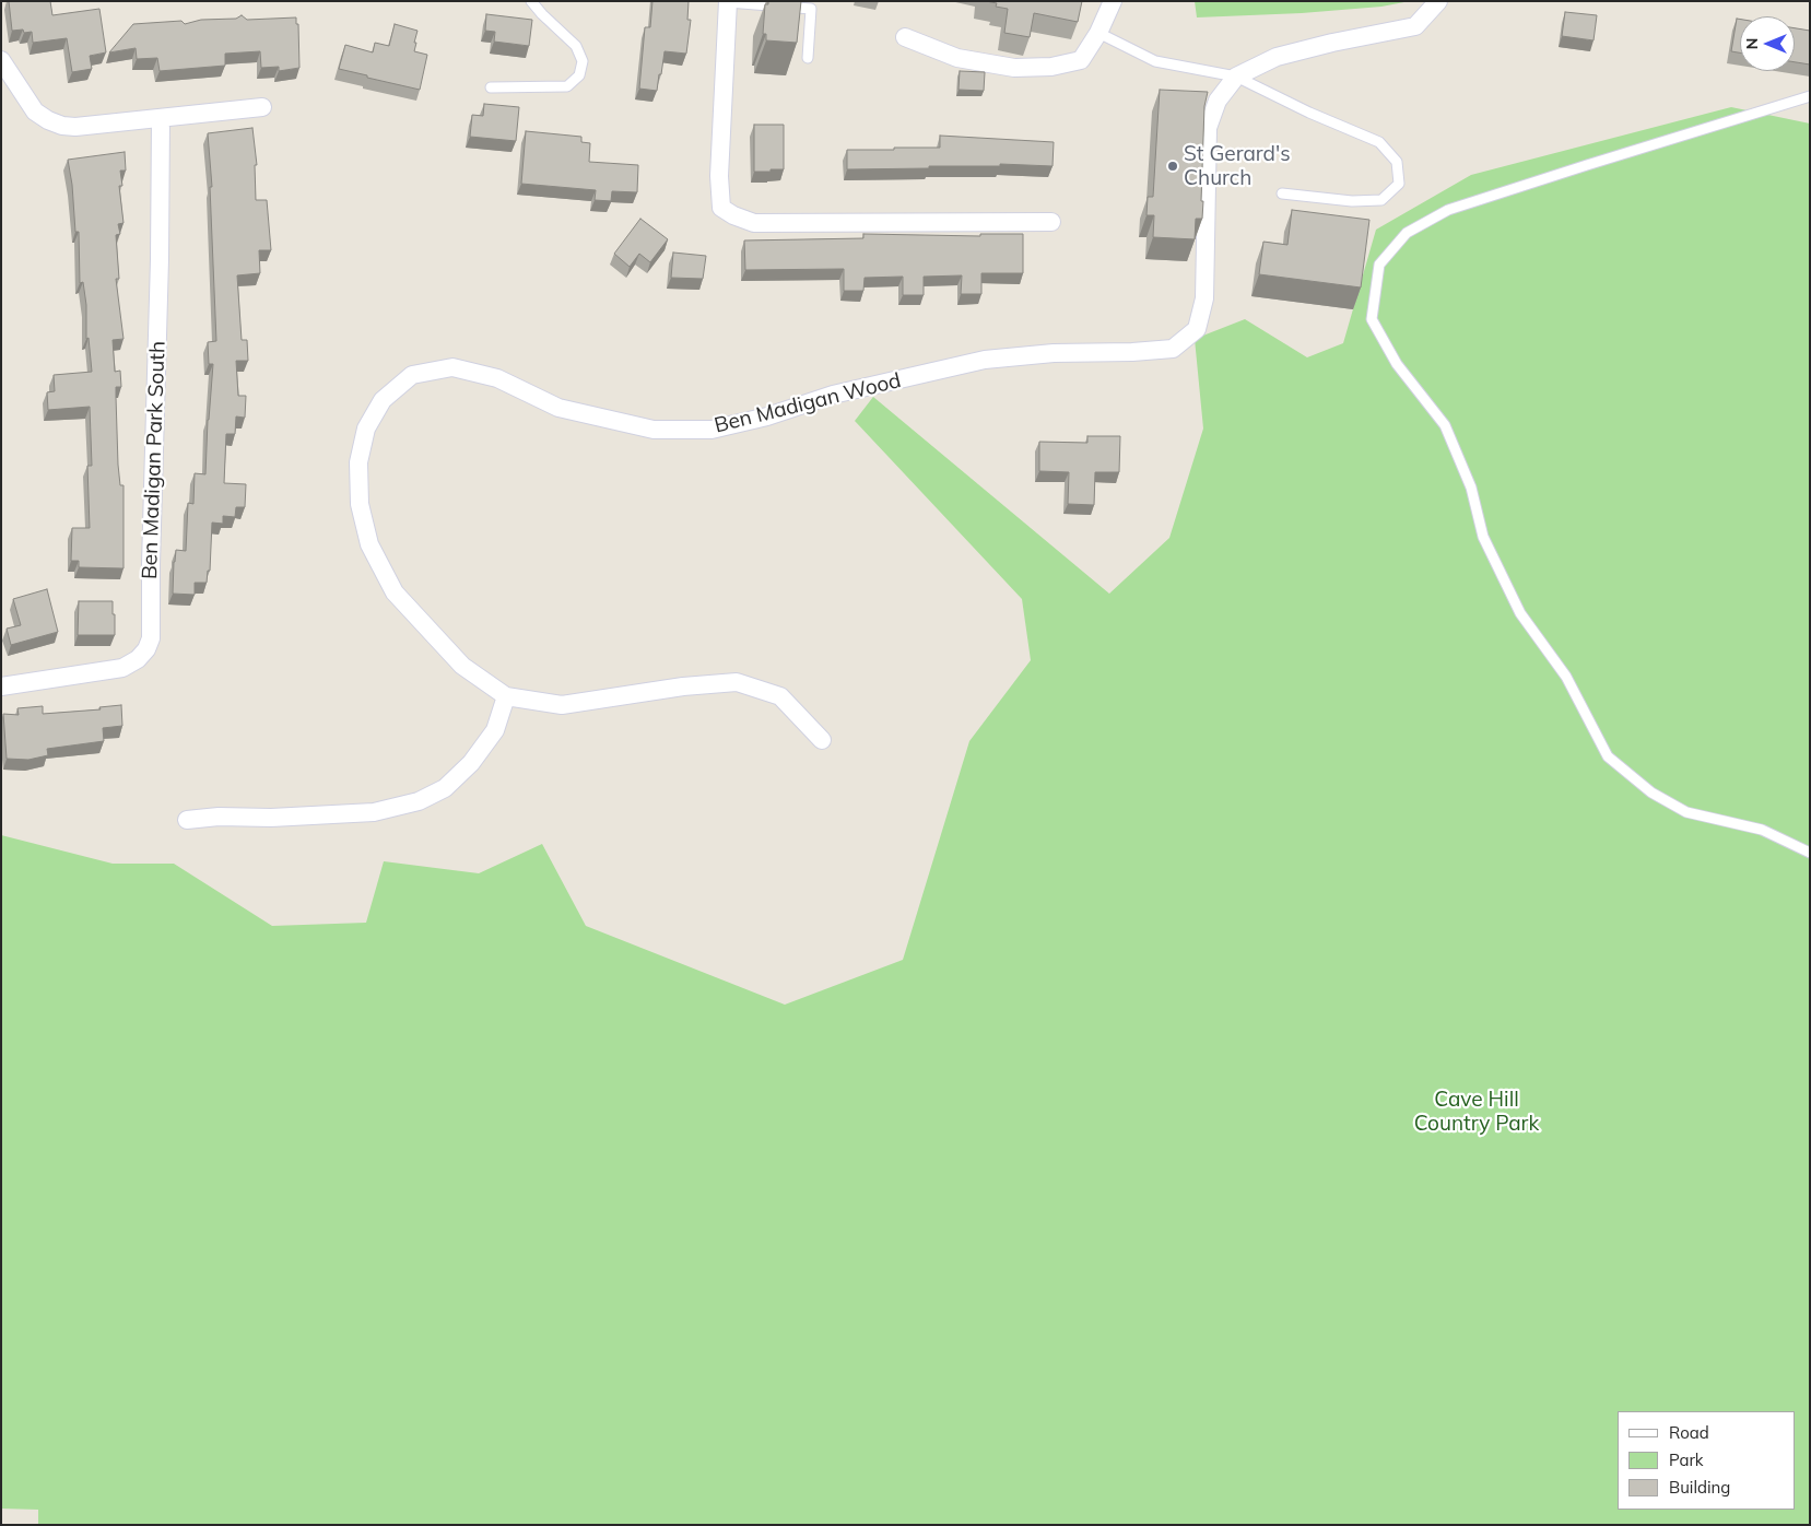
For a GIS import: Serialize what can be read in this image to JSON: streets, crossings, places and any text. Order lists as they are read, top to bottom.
{
  "streets": {
    "street": ["Ben Madigan Wood", "Ben Madigan Park South"]
  },
  "parks": ["Cave Hill Country Park"],
  "places": ["St Gerard's Church"],
  "legend": ["Road", "Park", "Building"],
  "north": "left"
}
